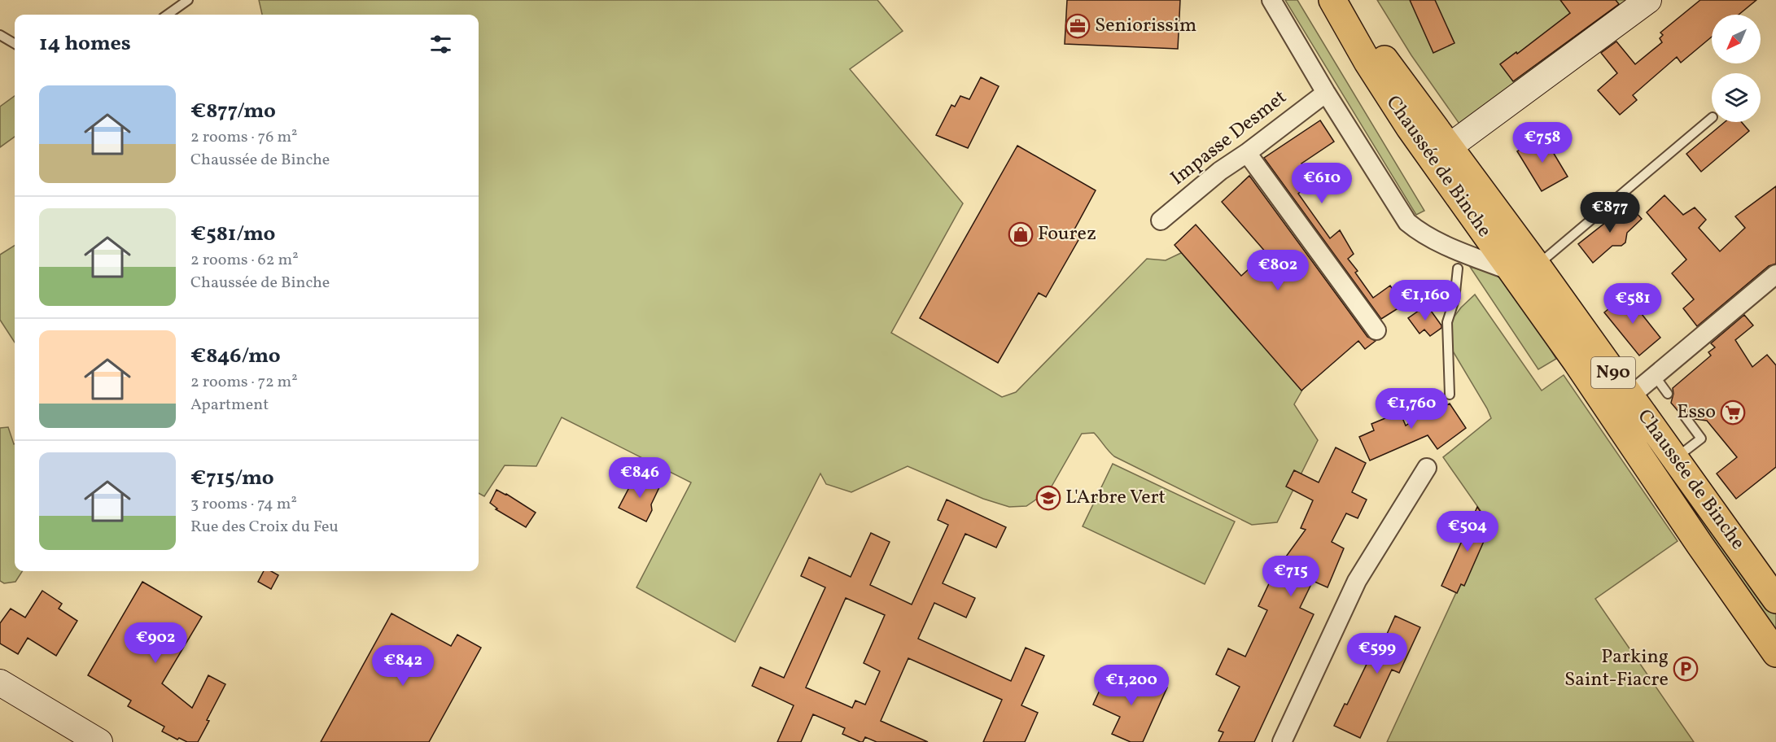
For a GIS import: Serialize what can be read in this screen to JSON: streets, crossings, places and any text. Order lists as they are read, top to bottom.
{
  "streets": {
    "main road": ["Chaussée de Binche", "N90"],
    "street": ["Impasse Desmet"]
  },
  "crossings": [
    ["Impasse Desmet", "Chaussée de Binche"]
  ],
  "places": {
    "office": ["Seniorissim"],
    "shop": ["Fourez"],
    "supermarket": ["Esso"],
    "school or university": ["L'Arbre Vert"],
    "parking": ["Parking Saint-Fiacre"]
  },
  "north": "bottom left",
  "page": {
    "heading": "14 homes",
    "list": [
      {
        "name": "€877/mo",
        "note": "2 rooms · 76 m² · Chaussée de Binche"
      },
      {
        "name": "€581/mo",
        "note": "2 rooms · 62 m² · Chaussée de Binche"
      },
      {
        "name": "€846/mo",
        "note": "2 rooms · 72 m² · Apartment"
      },
      {
        "name": "€715/mo",
        "note": "3 rooms · 74 m² · Rue des Croix du Feu"
      }
    ],
    "price": [
      "€758",
      "€610",
      "€877",
      "€802",
      "€1,160",
      "€581",
      "€1,760",
      "€846",
      "€504",
      "€715",
      "€902",
      "€599",
      "€842",
      "€1,200"
    ]
  }
}
